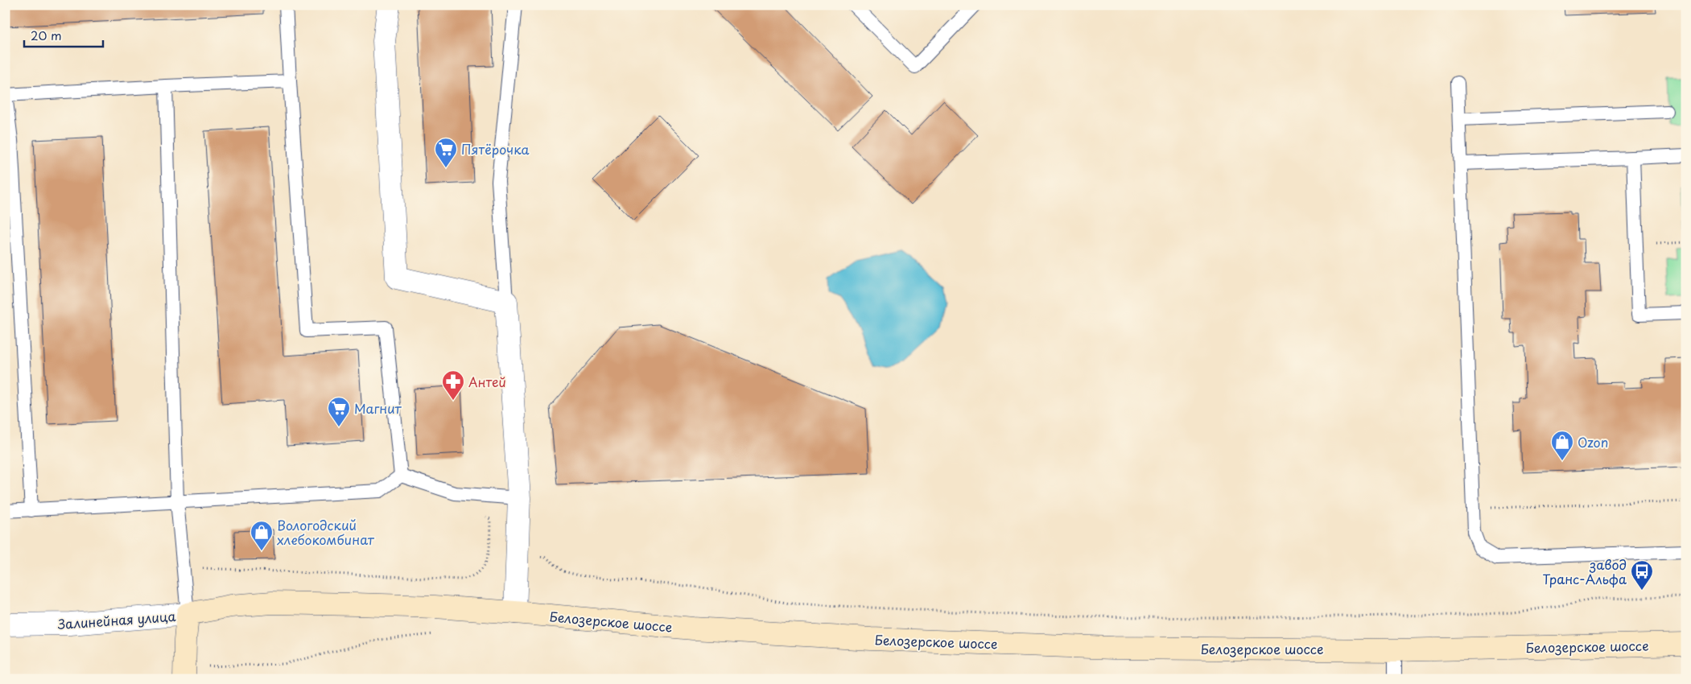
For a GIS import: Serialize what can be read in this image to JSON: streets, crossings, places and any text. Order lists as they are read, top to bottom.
{
  "streets": {
    "main road": ["Залинейная улица", "Белозерское шоссе"]
  },
  "crossings": [
    ["Залинейная улица", "Белозерское шоссе"]
  ],
  "places": {
    "supermarket": ["Пятёрочка", "Магнит"],
    "pharmacy": ["Антей"],
    "shop": ["Ozon", "Вологодский хлебокомбинат"],
    "bus stop": ["завод Транс-Альфа"]
  },
  "scale_bar": "20 m"
}
